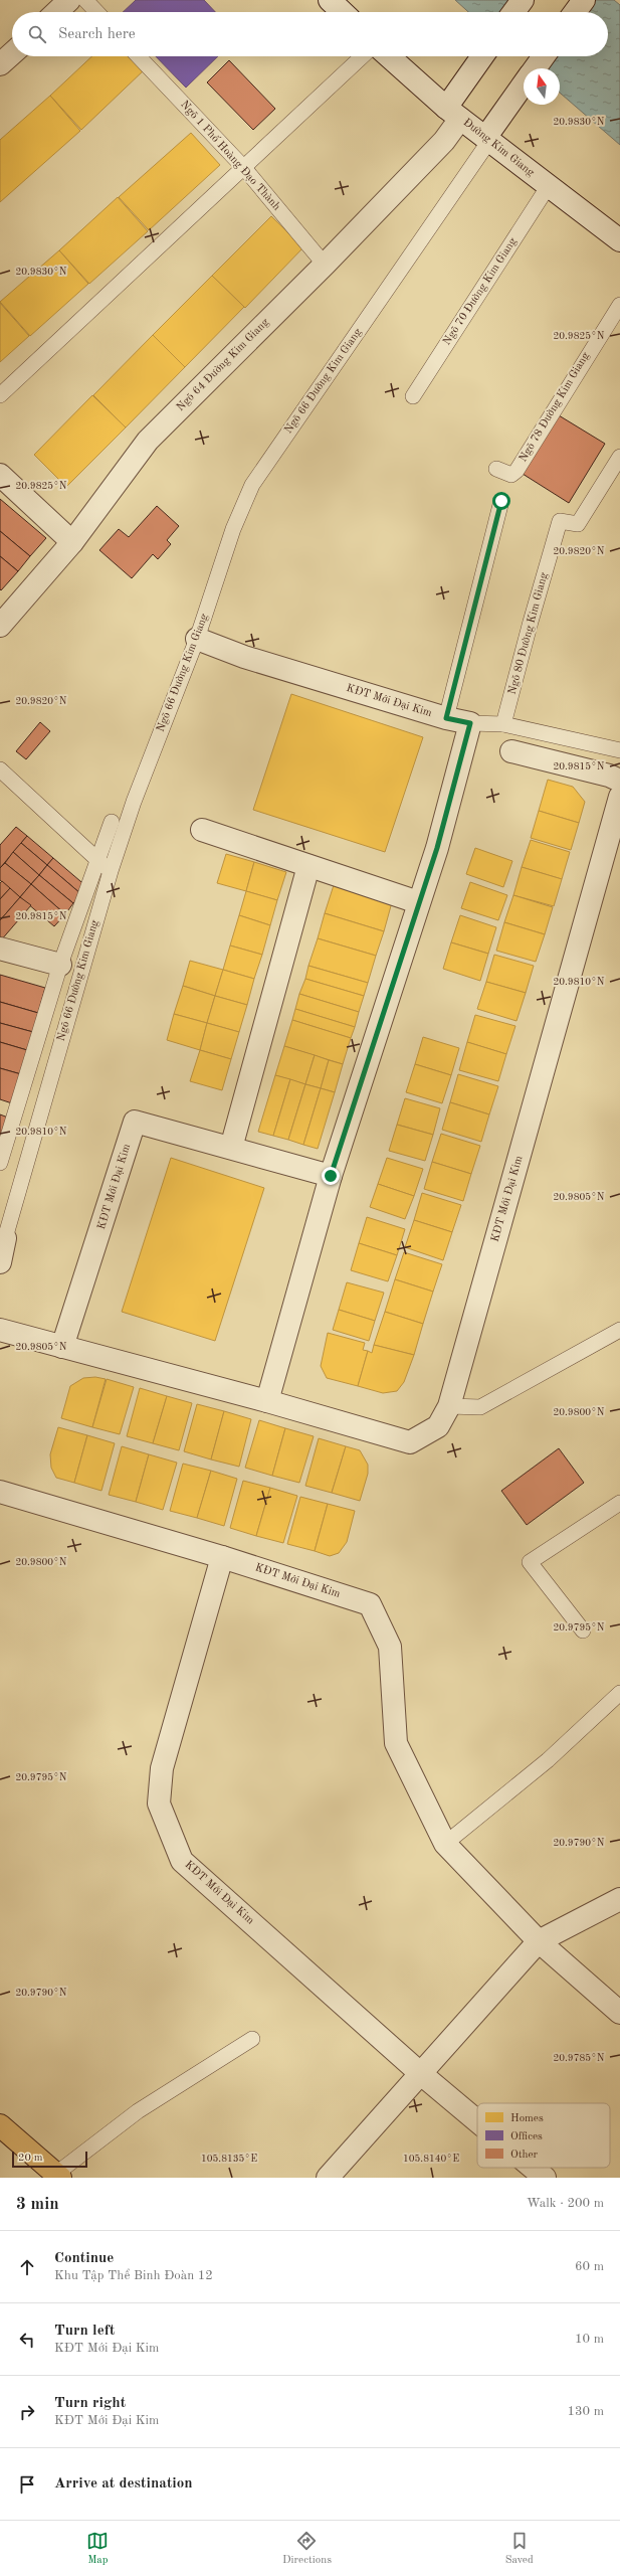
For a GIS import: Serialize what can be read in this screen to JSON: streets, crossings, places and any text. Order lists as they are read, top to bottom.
{
  "streets": {
    "street": [
      "Đường Kim Giang",
      "Ngõ 64 Đường Kim Giang",
      "Ngõ 66 Đường Kim Giang",
      "KĐT Mới Đại Kim"
    ],
    "lane": [
      "Ngõ 1 Phố Hoàng Đạo Thành",
      "Ngõ 70 Đường Kim Giang",
      "Ngõ 78 Đường Kim Giang",
      "Ngõ 80 Đường Kim Giang"
    ]
  },
  "crossings": [
    ["Đường Kim Giang", "Ngõ 70 Đường Kim Giang"],
    ["Đường Kim Giang", "Ngõ 64 Đường Kim Giang"],
    ["Đường Kim Giang", "Ngõ 66 Đường Kim Giang"],
    ["Ngõ 1 Phố Hoàng Đạo Thành", "Ngõ 64 Đường Kim Giang"],
    ["Ngõ 66 Đường Kim Giang", "KĐT Mới Đại Kim"]
  ],
  "legend": ["Homes", "Offices", "Other"],
  "scale_bar": "20 m",
  "north": "top",
  "page": {
    "search": "Search here",
    "scale": "20 m",
    "heading": ["3 min", "Walk · 200 m"],
    "list": [
      ["Continue", "Khu Tập Thể Binh Đoàn 12", "60 m"],
      ["Turn left", "KĐT Mới Đại Kim", "10 m"],
      ["Turn right", "KĐT Mới Đại Kim", "130 m"],
      "Arrive at destination"
    ],
    "nav": ["Map", "Directions", "Saved"]
  },
  "coordinates": [
    "20.9830°N",
    "20.9825°N",
    "20.9820°N",
    "20.9815°N",
    "20.9810°N",
    "20.9805°N",
    "20.9800°N",
    "20.9795°N",
    "20.9790°N",
    "20.9785°N",
    "105.8135°E",
    "105.8140°E"
  ]
}
